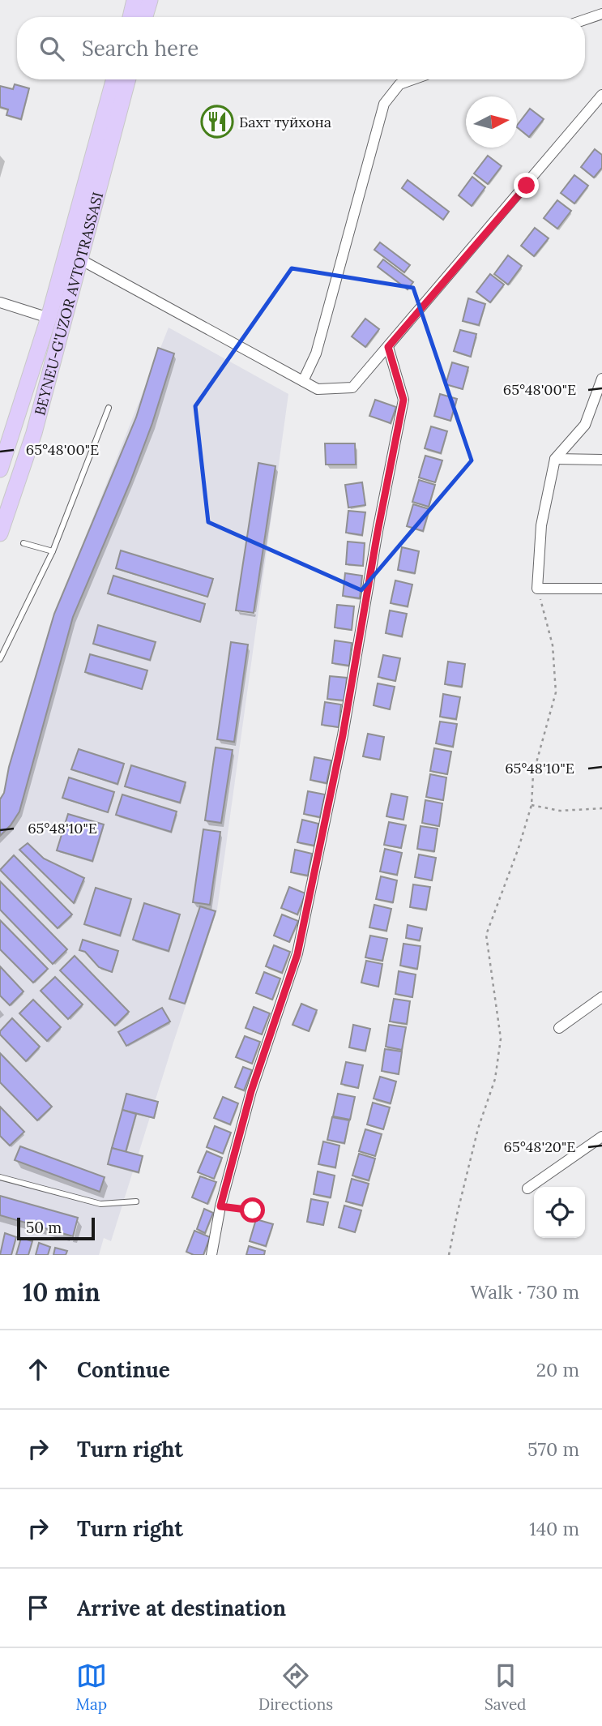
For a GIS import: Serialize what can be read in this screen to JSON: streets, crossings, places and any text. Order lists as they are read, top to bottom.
{
  "streets": {
    "highway": ["BEYNEU-G'UZOR AVTOTRASSASI"]
  },
  "places": {
    "restaurant": ["Бахт туйхона"]
  },
  "scale_bar": "50 m",
  "north": "right",
  "page": {
    "search": "Search here",
    "scale": "50 m",
    "heading": ["10 min", "Walk · 730 m"],
    "list": [
      ["Continue", "20 m"],
      ["Turn right", "570 m"],
      ["Turn right", "140 m"],
      "Arrive at destination"
    ],
    "nav": ["Map", "Directions", "Saved"]
  },
  "coordinates": ["65°48'00\"E", "65°48'10\"E", "65°48'20\"E"]
}
